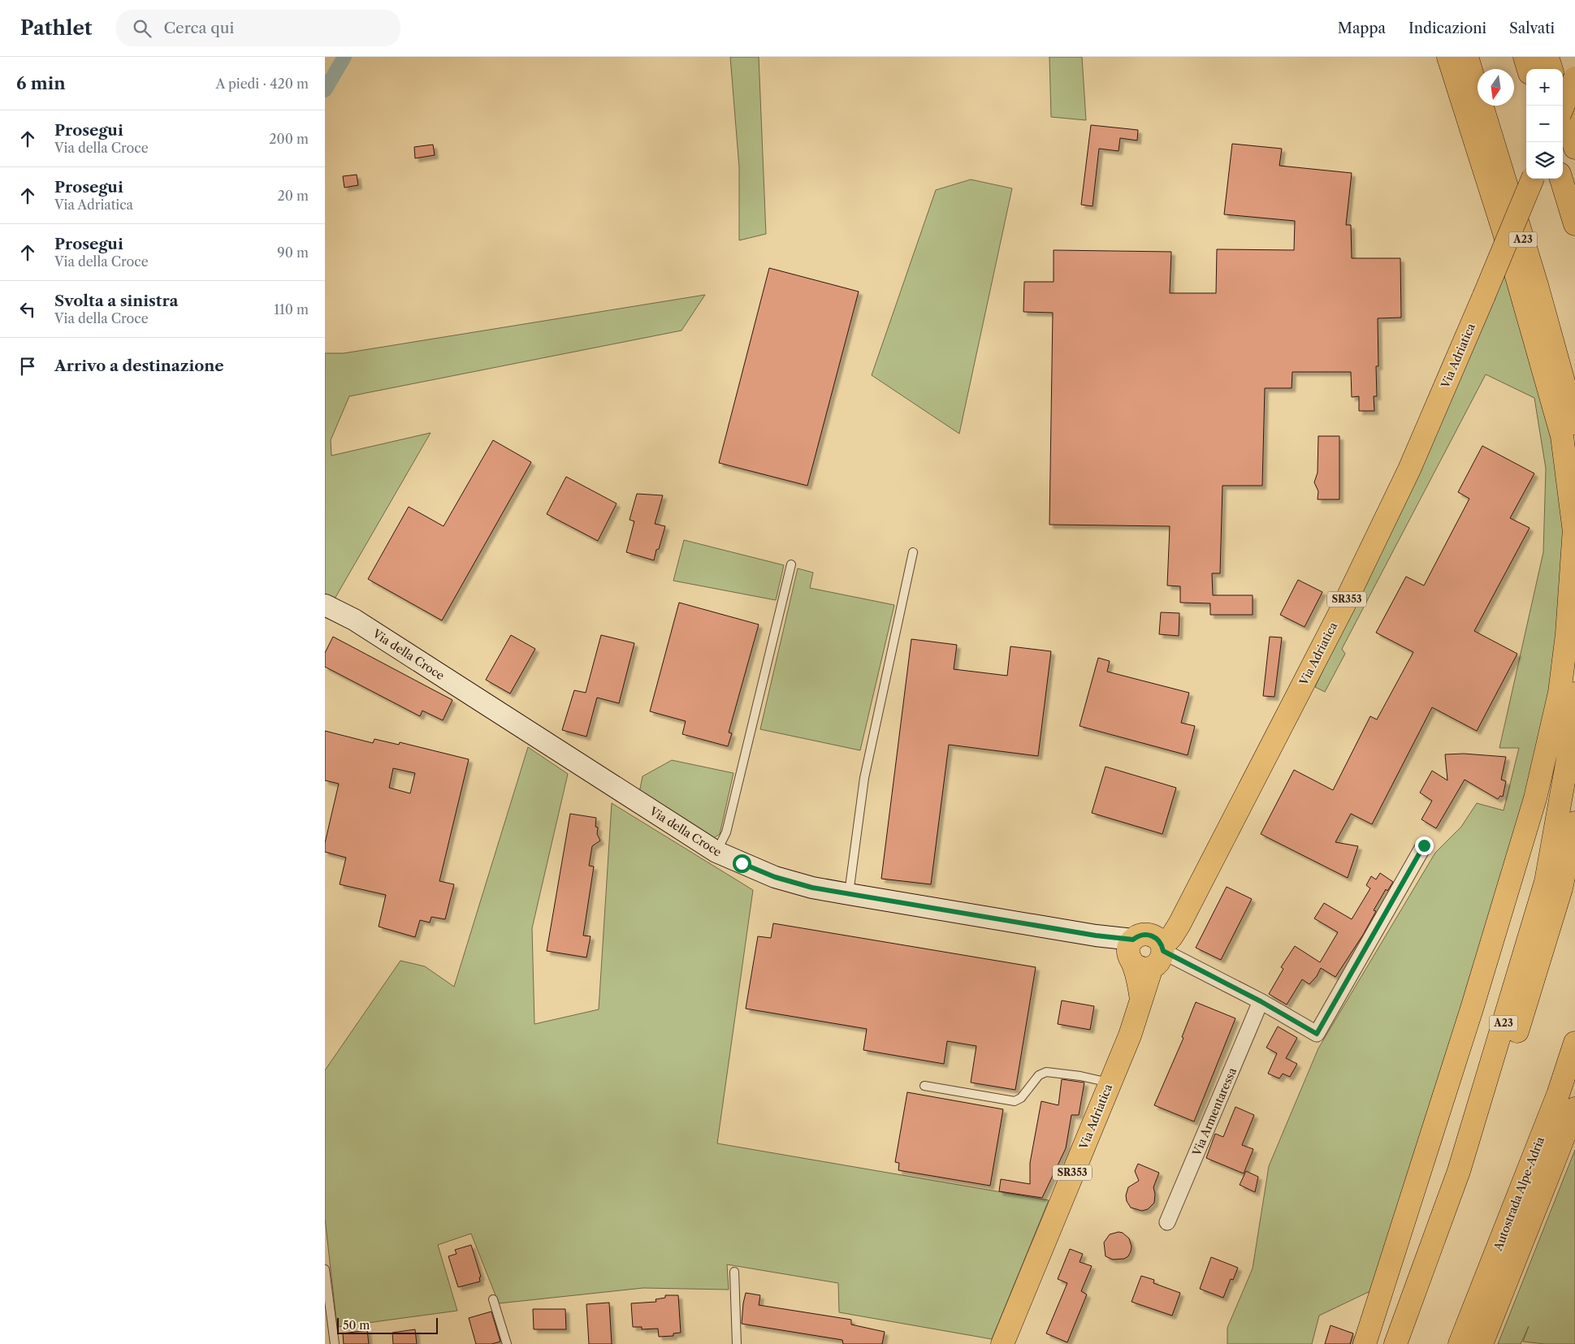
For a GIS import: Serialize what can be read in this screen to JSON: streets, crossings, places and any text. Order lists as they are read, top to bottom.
{
  "streets": {
    "main road": [
      "A23",
      "Via Adriatica",
      "SR353",
      "Via della Croce",
      "Autostrada Alpe-Adria"
    ],
    "street": ["Via Armentaressa"]
  },
  "crossings": [
    ["Via Adriatica", "Via della Croce"],
    ["Via della Croce", "Via Armentaressa"]
  ],
  "scale_bar": "50 m",
  "north": "bottom",
  "page": {
    "header": "Pathlet",
    "search": "Cerca qui",
    "nav": ["Mappa", "Indicazioni", "Salvati"],
    "heading": ["6 min", "A piedi · 420 m"],
    "map_buttons": ["+", "−"],
    "list": [
      ["Prosegui", "Via della Croce", "200 m"],
      ["Prosegui", "Via Adriatica", "20 m"],
      ["Prosegui", "Via della Croce", "90 m"],
      ["Svolta a sinistra", "Via della Croce", "110 m"],
      "Arrivo a destinazione"
    ],
    "scale": "50 m"
  }
}
